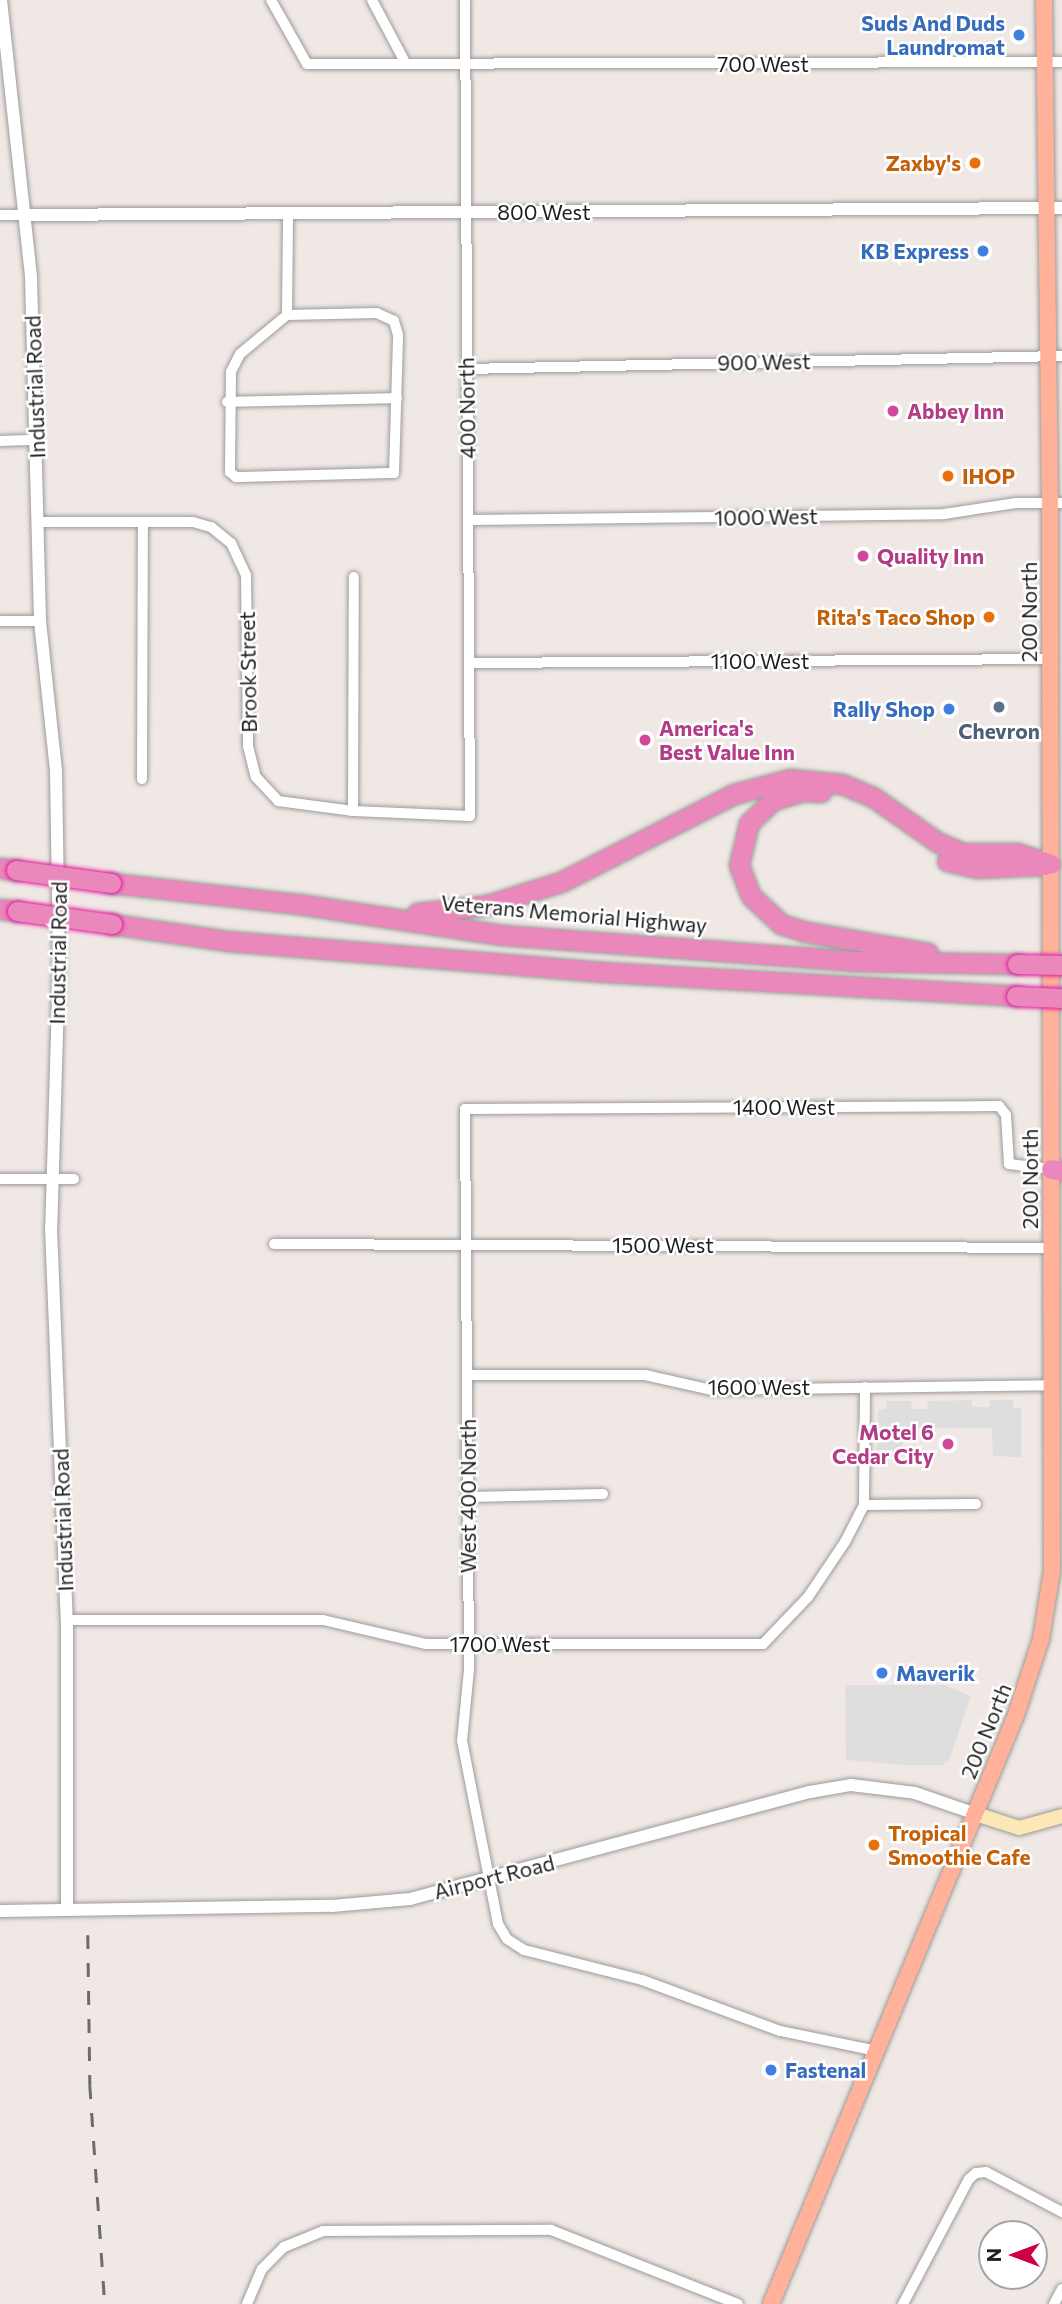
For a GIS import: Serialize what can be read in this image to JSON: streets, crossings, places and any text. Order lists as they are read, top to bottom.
{
  "streets": {
    "highway": ["Veterans Memorial Highway"],
    "main road": ["200 North"],
    "street": [
      "700 West",
      "800 West",
      "900 West",
      "Industrial Road",
      "400 North",
      "1000 West",
      "1100 West",
      "Brook Street",
      "1400 West",
      "1500 West",
      "1600 West",
      "West 400 North",
      "1700 West",
      "Airport Road"
    ]
  },
  "crossings": [
    ["700 West", "400 North"],
    ["700 West", "200 North"],
    ["800 West", "Industrial Road"],
    ["800 West", "400 North"],
    ["800 West", "200 North"],
    ["900 West", "400 North"],
    ["900 West", "200 North"],
    ["Industrial Road", "Brook Street"],
    ["Industrial Road", "1700 West"],
    ["Industrial Road", "Airport Road"],
    ["400 North", "1000 West"],
    ["400 North", "1100 West"],
    ["400 North", "Brook Street"],
    ["1000 West", "200 North"],
    ["200 North", "1100 West"],
    ["200 North", "1400 West"],
    ["200 North", "1500 West"],
    ["200 North", "1600 West"],
    ["200 North", "West 400 North"],
    ["200 North", "Airport Road"],
    ["1400 West", "West 400 North"],
    ["1500 West", "West 400 North"],
    ["1600 West", "West 400 North"],
    ["1600 West", "1700 West"],
    ["West 400 North", "1700 West"],
    ["West 400 North", "Airport Road"]
  ],
  "places": [
    "Suds And Duds Laundromat",
    "Zaxby's",
    "KB Express",
    "Abbey Inn",
    "IHOP",
    "Quality Inn",
    "Rita's Taco Shop",
    "Chevron",
    "Rally Shop",
    "America's Best Value Inn",
    "Motel 6 Cedar City",
    "Maverik",
    "Tropical Smoothie Cafe",
    "Fastenal"
  ],
  "north": "left"
}
